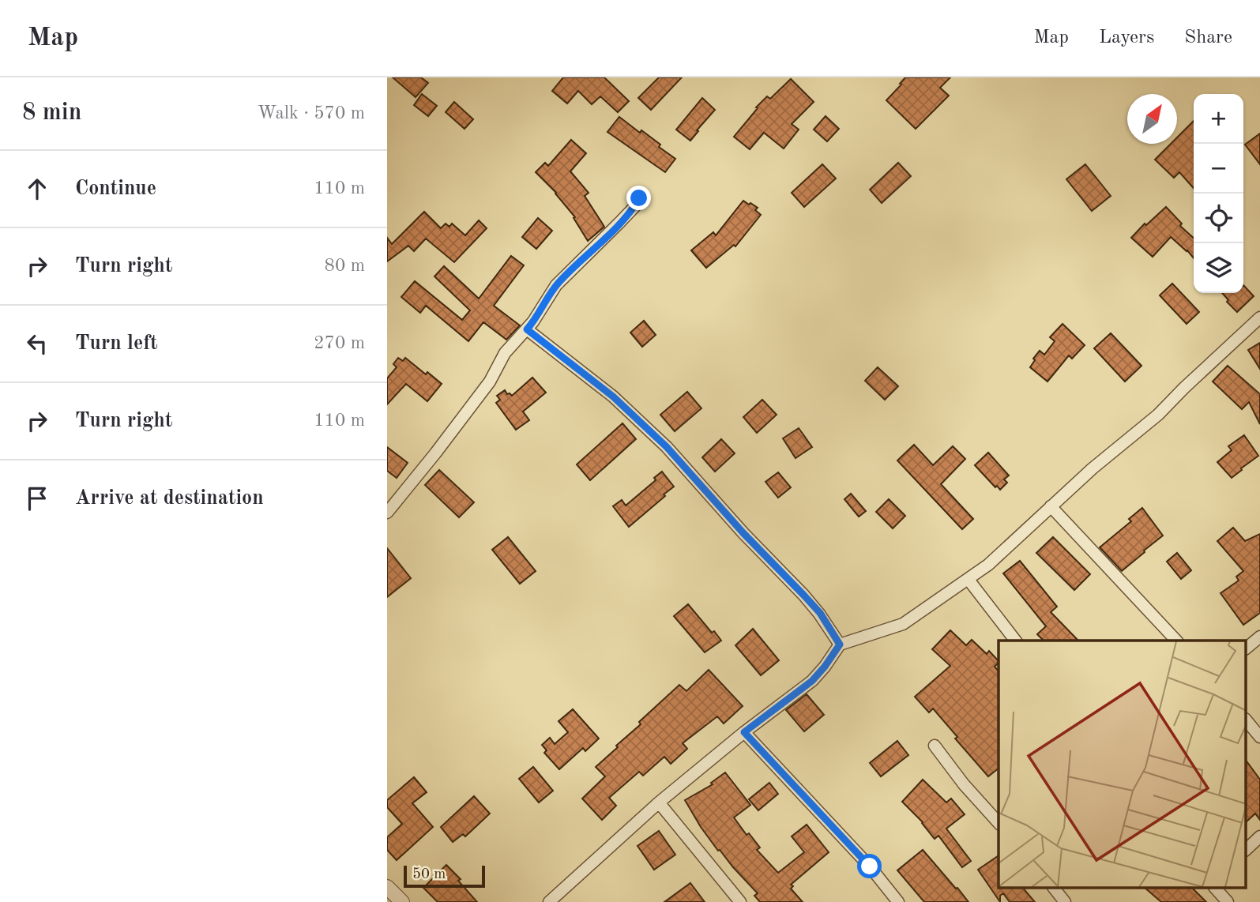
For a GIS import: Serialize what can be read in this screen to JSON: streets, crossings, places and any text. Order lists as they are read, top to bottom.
{
  "scale_bar": "50 m",
  "north": "top right",
  "page": {
    "header": "Map",
    "nav": ["Map", "Layers", "Share"],
    "heading": ["8 min", "Walk · 570 m"],
    "map_buttons": ["+", "−"],
    "list": [
      ["Continue", "110 m"],
      ["Turn right", "80 m"],
      ["Turn left", "270 m"],
      ["Turn right", "110 m"],
      "Arrive at destination"
    ],
    "scale": "50 m"
  }
}
